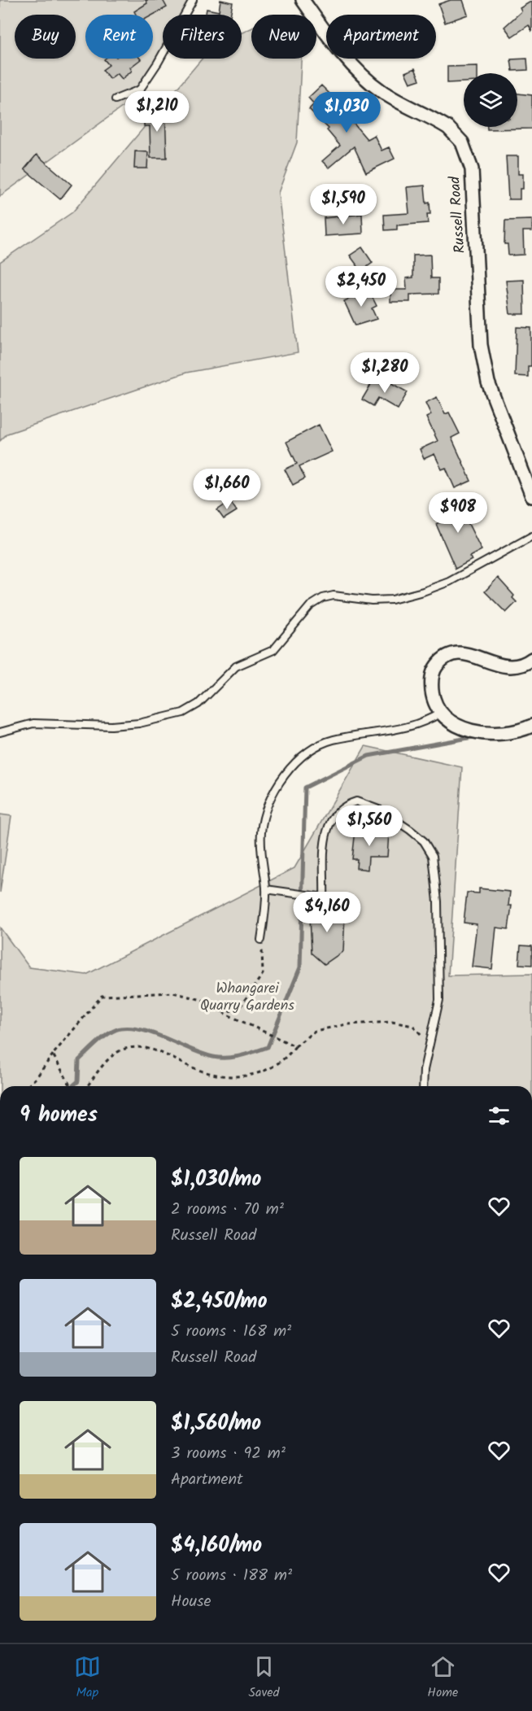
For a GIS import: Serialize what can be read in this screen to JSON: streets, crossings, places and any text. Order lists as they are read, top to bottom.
{
  "streets": {
    "street": ["Russell Road"]
  },
  "parks": ["Whangarei Quarry Gardens"],
  "page": {
    "chip": [
      "Buy",
      "Rent",
      "Filters",
      "New",
      "Apartment"
    ],
    "price": [
      "$1,210",
      "$1,030",
      "$1,590",
      "$2,450",
      "$1,280",
      "$1,660",
      "$908",
      "$1,560",
      "$4,160"
    ],
    "heading": "9 homes",
    "list": [
      {
        "name": "$1,030/mo",
        "note": "2 rooms · 70 m² · Russell Road"
      },
      {
        "name": "$2,450/mo",
        "note": "5 rooms · 168 m² · Russell Road"
      },
      {
        "name": "$1,560/mo",
        "note": "3 rooms · 92 m² · Apartment"
      },
      {
        "name": "$4,160/mo",
        "note": "5 rooms · 188 m² · House"
      }
    ],
    "tabs": ["Map", "Saved", "Home"]
  }
}
